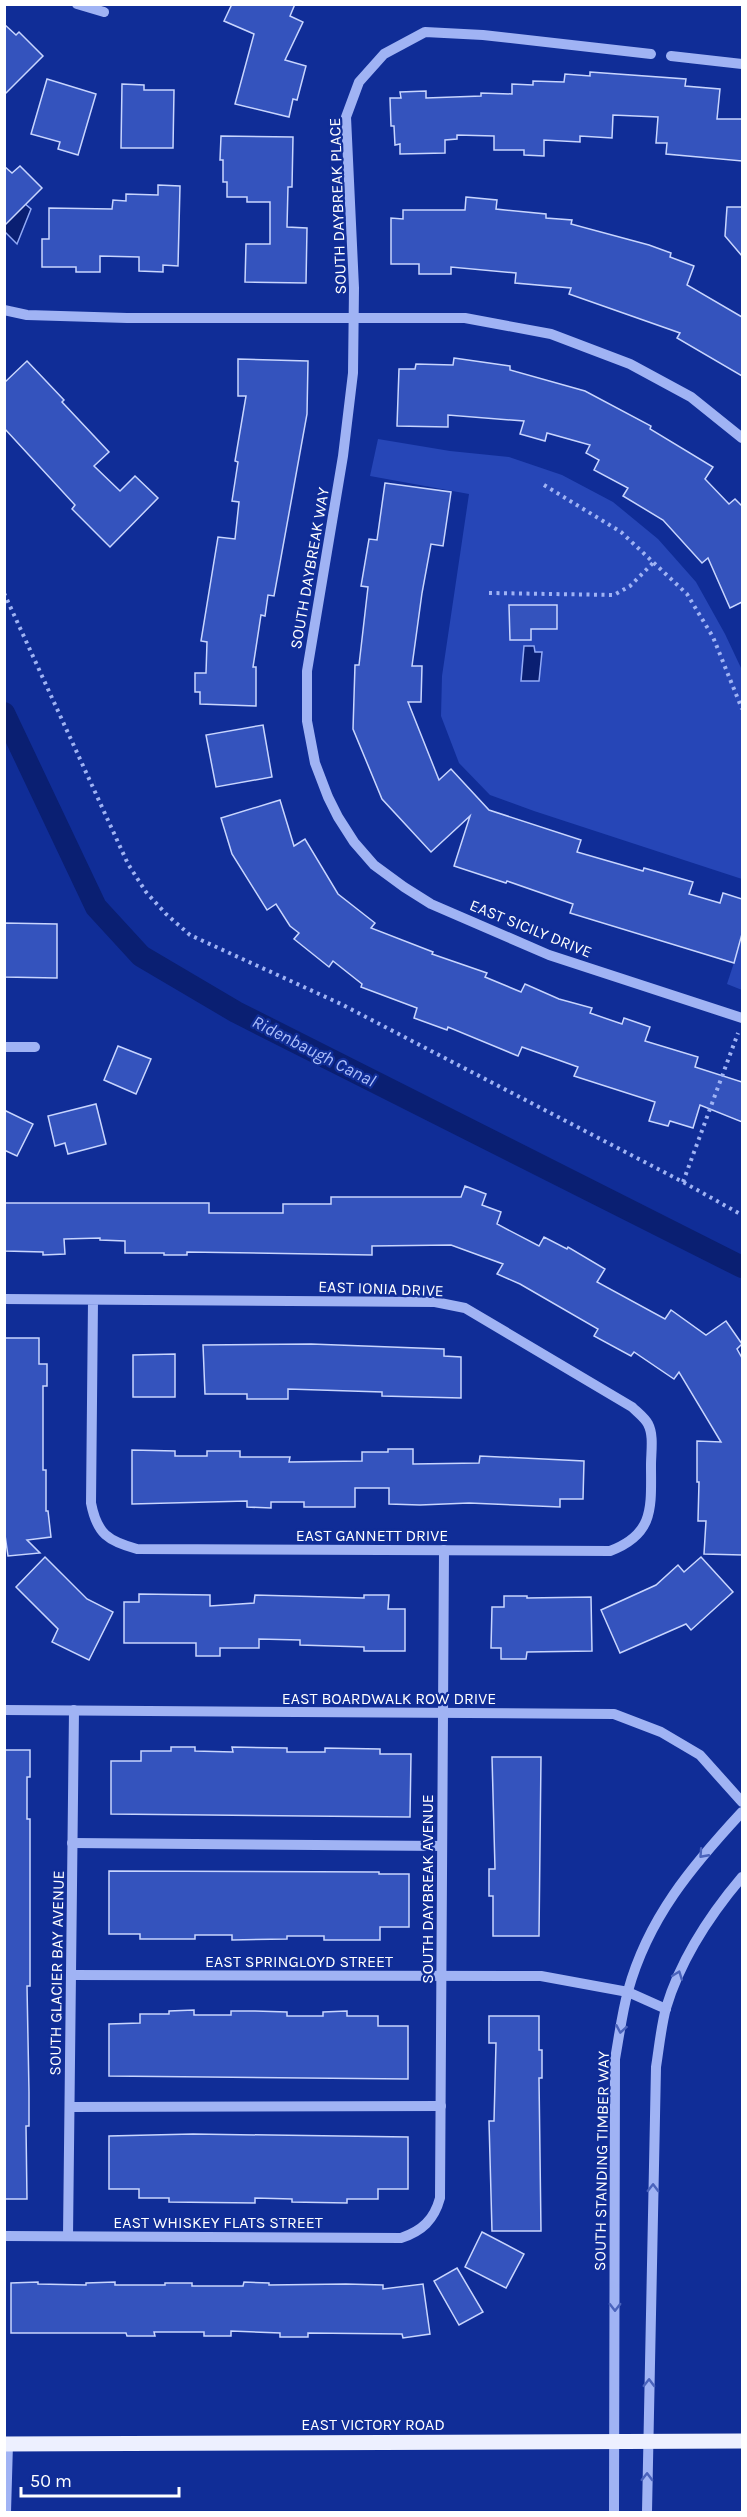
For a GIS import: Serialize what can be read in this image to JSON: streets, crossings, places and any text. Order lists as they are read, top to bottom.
{
  "streets": {
    "main road": ["EAST VICTORY ROAD"],
    "street": [
      "SOUTH DAYBREAK PLACE",
      "SOUTH DAYBREAK WAY",
      "EAST SICILY DRIVE",
      "EAST IONIA DRIVE",
      "EAST GANNETT DRIVE",
      "EAST BOARDWALK ROW DRIVE",
      "SOUTH DAYBREAK AVENUE",
      "EAST SPRINGLOYD STREET",
      "SOUTH GLACIER BAY AVENUE",
      "SOUTH STANDING TIMBER WAY",
      "EAST WHISKEY FLATS STREET"
    ]
  },
  "crossings": [
    ["SOUTH DAYBREAK PLACE", "SOUTH DAYBREAK WAY"],
    ["SOUTH DAYBREAK WAY", "EAST SICILY DRIVE"],
    ["EAST IONIA DRIVE", "EAST GANNETT DRIVE"],
    ["EAST GANNETT DRIVE", "SOUTH DAYBREAK AVENUE"],
    ["EAST BOARDWALK ROW DRIVE", "SOUTH DAYBREAK AVENUE"],
    ["EAST BOARDWALK ROW DRIVE", "SOUTH GLACIER BAY AVENUE"],
    ["SOUTH DAYBREAK AVENUE", "EAST SPRINGLOYD STREET"],
    ["SOUTH DAYBREAK AVENUE", "EAST WHISKEY FLATS STREET"],
    ["EAST SPRINGLOYD STREET", "SOUTH GLACIER BAY AVENUE"],
    ["EAST SPRINGLOYD STREET", "SOUTH STANDING TIMBER WAY"],
    ["SOUTH GLACIER BAY AVENUE", "EAST WHISKEY FLATS STREET"],
    ["SOUTH STANDING TIMBER WAY", "EAST VICTORY ROAD"]
  ],
  "water": ["Ridenbaugh Canal"],
  "scale_bar": "50 m"
}
